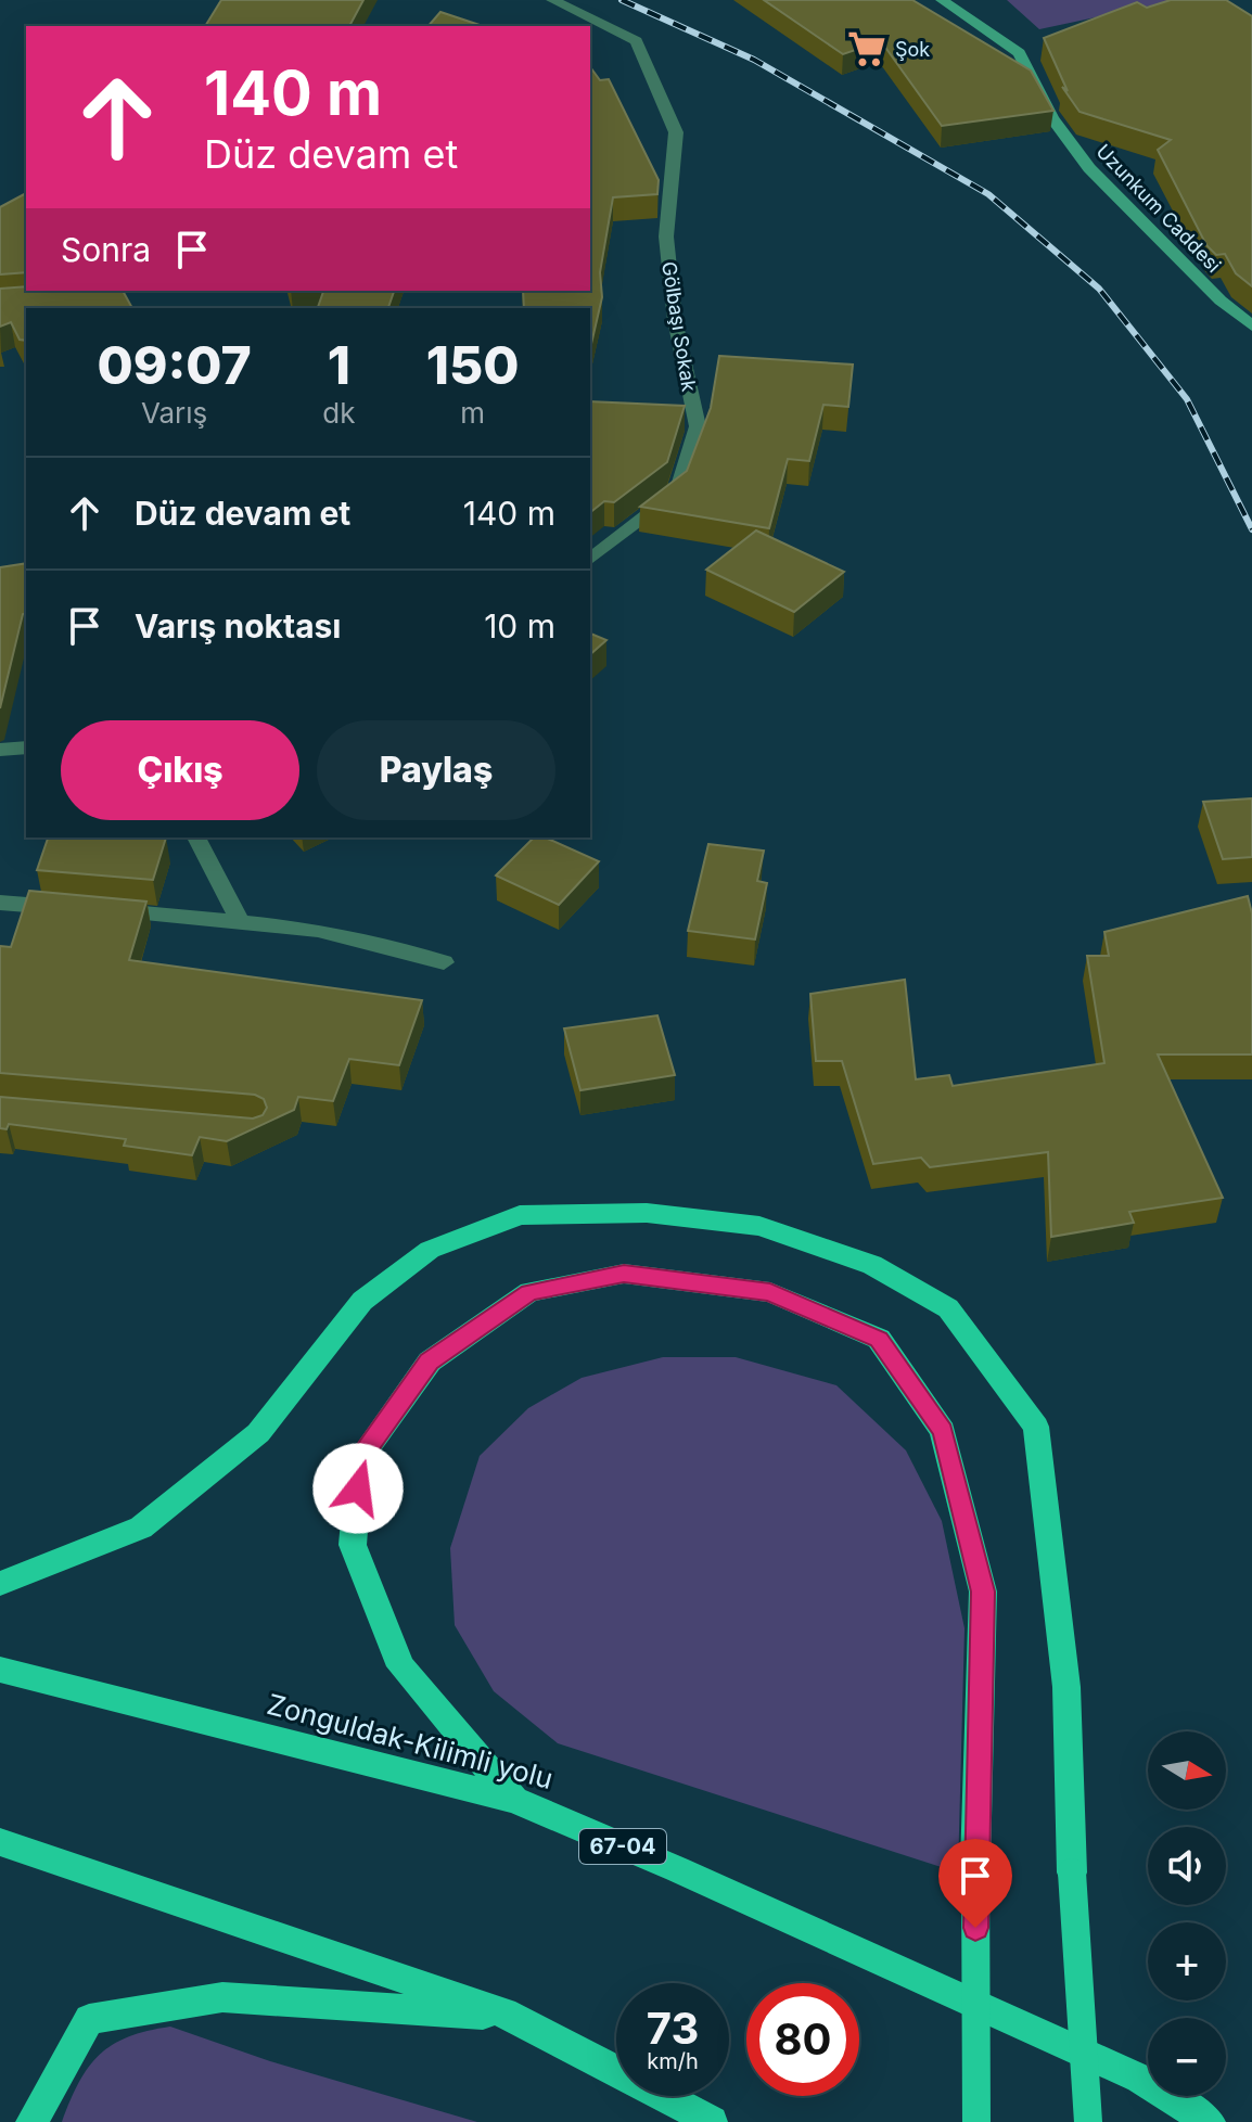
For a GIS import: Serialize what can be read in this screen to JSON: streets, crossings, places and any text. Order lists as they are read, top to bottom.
{
  "streets": {
    "highway": ["Zonguldak-Kilimli yolu", "67-04"],
    "main road": ["Uzunkum Caddesi"],
    "street": ["Gölbaşı Sokak"]
  },
  "places": {
    "supermarket": ["Şok"]
  },
  "north": "right",
  "page": {
    "turn": ["140 m", "Düz devam et"],
    "then": "Sonra",
    "eta": [
      "09:07",
      "Varış",
      "1",
      "dk",
      "150",
      "m"
    ],
    "list": [
      {
        "name": "Düz devam et",
        "value": "140 m"
      },
      {
        "name": "Varış noktası",
        "value": "10 m"
      }
    ],
    "buttons": ["Çıkış", "Paylaş"],
    "map_buttons": ["+", "−"],
    "speed": "73 km/h",
    "limit": "80"
  }
}
